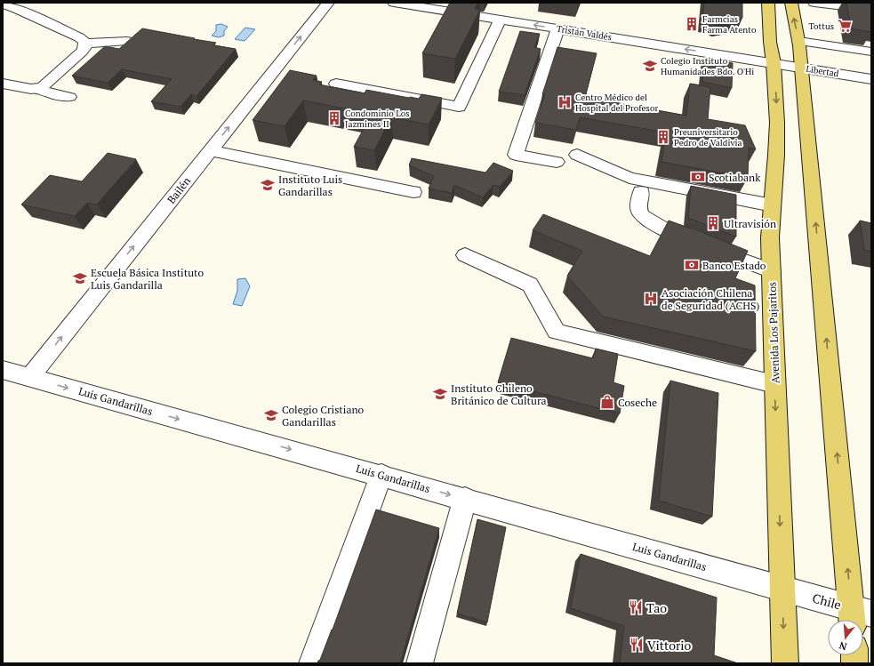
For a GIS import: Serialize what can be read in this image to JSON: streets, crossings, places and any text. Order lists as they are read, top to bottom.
{
  "streets": {
    "main road": ["Avenida Los Pajaritos"],
    "street": [
      "Tristán Valdés",
      "Libertad",
      "Bailén",
      "Luis Gandarillas",
      "Chile"
    ]
  },
  "crossings": [
    ["Tristán Valdés", "Libertad"],
    ["Tristán Valdés", "Avenida Los Pajaritos"],
    ["Libertad", "Avenida Los Pajaritos"],
    ["Bailén", "Luis Gandarillas"],
    ["Avenida Los Pajaritos", "Luis Gandarillas"],
    ["Avenida Los Pajaritos", "Chile"],
    ["Luis Gandarillas", "Chile"]
  ],
  "one_way": ["Bailén", "Luis Gandarillas"],
  "places": {
    "building": [
      "Farmcias Farma Atento",
      "Condominio Los Jazmines II",
      "Preuniversitario Pedro de Valdivia",
      "Ultravisión"
    ],
    "supermarket": ["Tottus"],
    "school or university": [
      "Colegio Instituto Humanidades Bdo. O'Hi",
      "Instituto Luis Gandarillas",
      "Escuela Básica Instituto Luis Gandarilla",
      "Instituto Chileno Británico de Cultura",
      "Colegio Cristiano Gandarillas"
    ],
    "hospital": ["Centro Médico del Hospital del Profesor", "Asociación Chilena de Seguridad (ACHS)"],
    "bank": ["Scotiabank", "Banco Estado"],
    "shop": ["Coseche"],
    "restaurant": ["Tao", "Vittorio"]
  },
  "north": "bottom"
}
